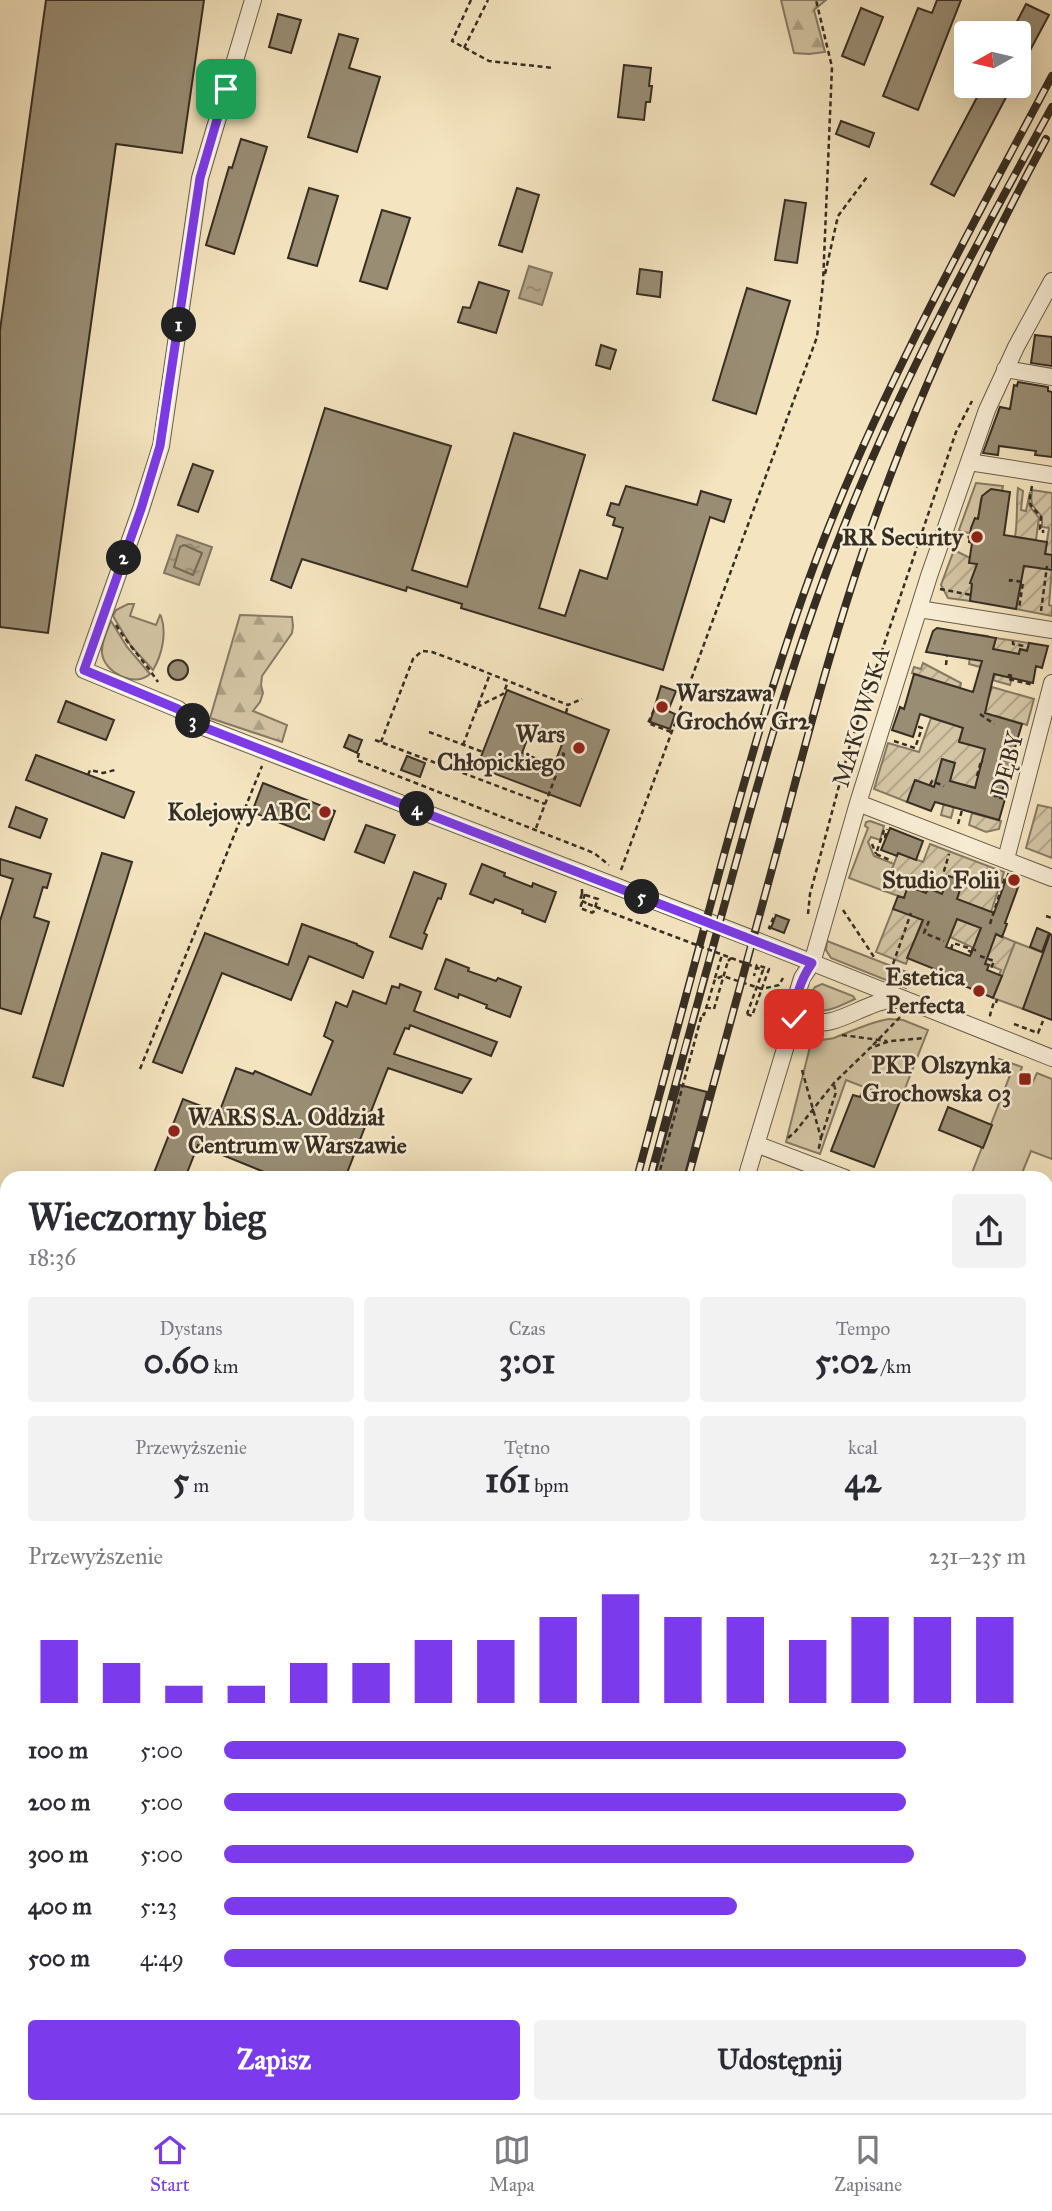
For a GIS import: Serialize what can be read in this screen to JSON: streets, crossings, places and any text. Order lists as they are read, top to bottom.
{
  "streets": {
    "street": ["MAKOWSKA", "DĘBY"]
  },
  "places": {
    "other": [
      "RR Security",
      "Warszawa Grochów Gr2",
      "Wars Chłopickiego",
      "Kolejowy ABC",
      "Studio Folii",
      "Estetica Perfecta",
      "WARS S.A. Oddział Centrum w Warszawie"
    ],
    "transit": ["PKP Olszynka Grochowska 03"]
  },
  "north": "left",
  "page": {
    "pins": [
      "1",
      "2",
      "3",
      "4",
      "5"
    ],
    "heading": ["Wieczorny bieg", "18:36"],
    "stats": [
      ["Dystans", "0.60 km"],
      ["Czas", "3:01"],
      ["Tempo", "5:02 /km"],
      ["Przewyższenie", "5 m"],
      ["Tętno", "161 bpm"],
      ["kcal", "42"]
    ],
    "chart": ["Przewyższenie", "231–235 m"],
    "list": [
      {
        "name": "100 m",
        "note": "5:00"
      },
      {
        "name": "200 m",
        "note": "5:00"
      },
      {
        "name": "300 m",
        "note": "5:00"
      },
      {
        "name": "400 m",
        "note": "5:23"
      },
      {
        "name": "500 m",
        "note": "4:49"
      }
    ],
    "buttons": ["Zapisz", "Udostępnij"],
    "tabs": ["Start", "Mapa", "Zapisane"]
  }
}
